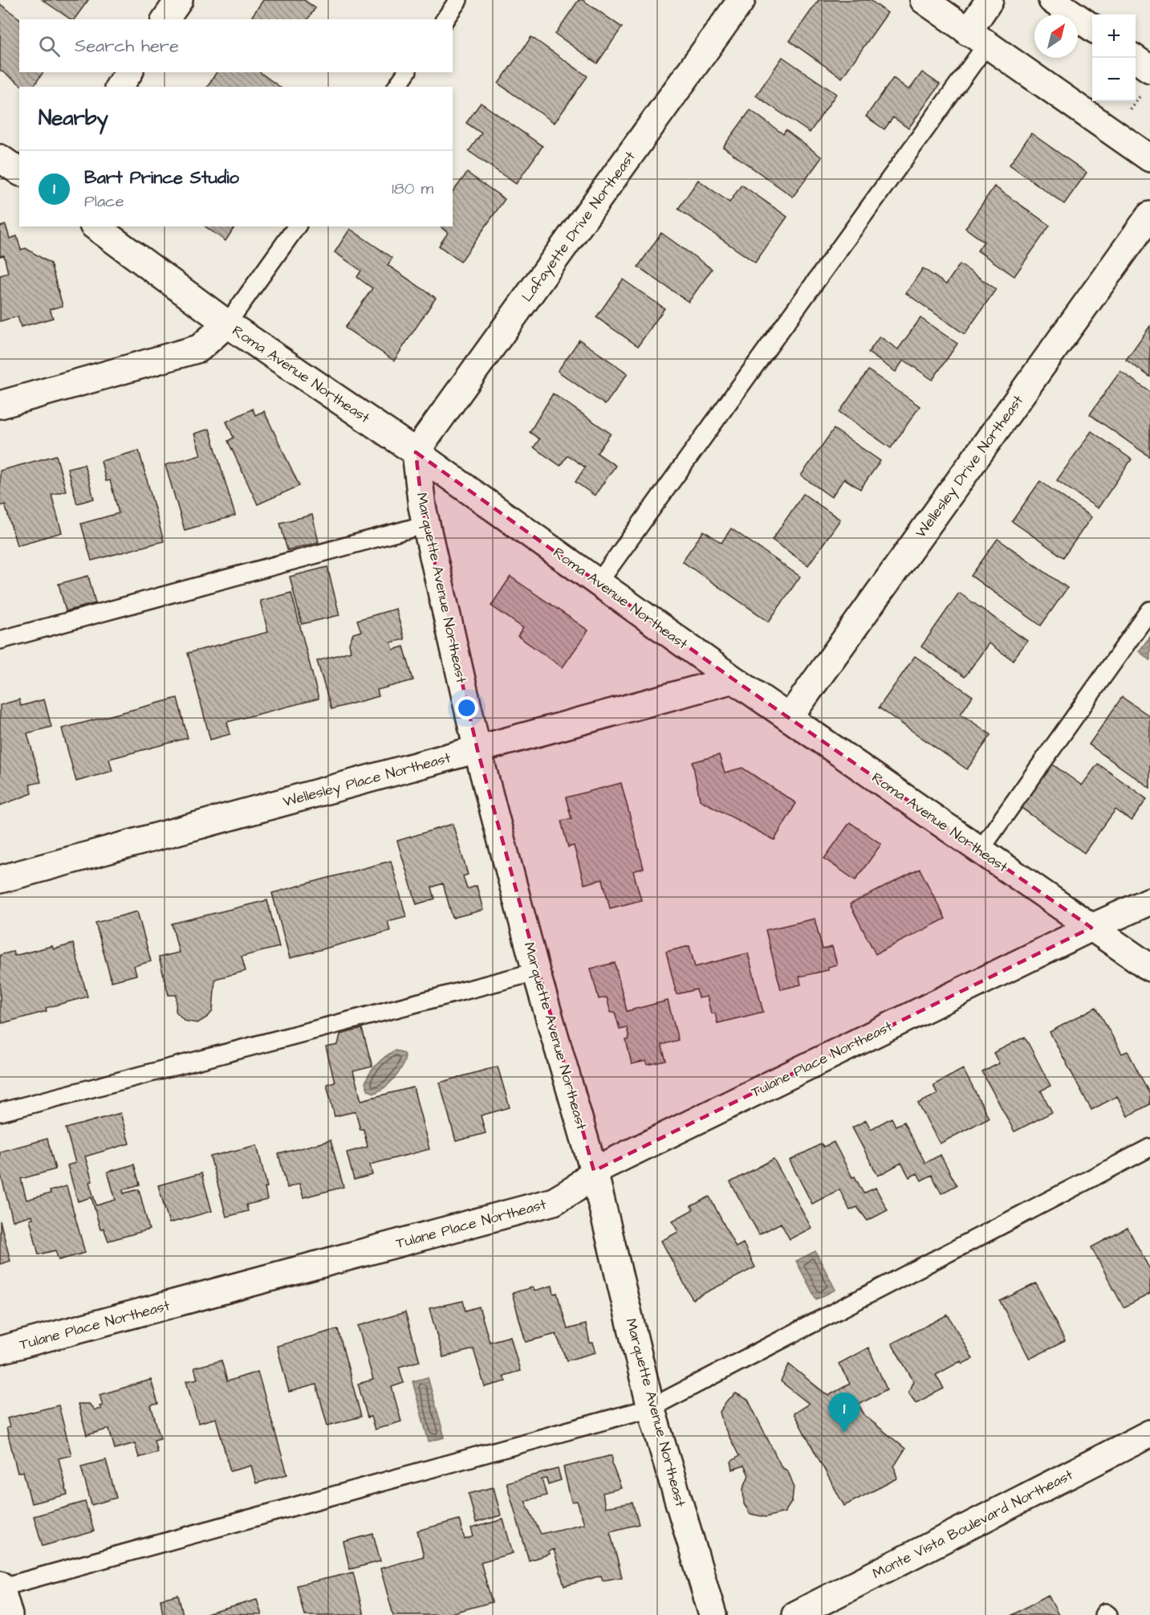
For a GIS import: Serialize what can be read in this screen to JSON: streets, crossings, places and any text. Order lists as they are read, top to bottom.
{
  "streets": {
    "street": [
      "Lafayette Drive Northeast",
      "Roma Avenue Northeast",
      "Wellesley Drive Northeast",
      "Marquette Avenue Northeast",
      "Wellesley Place Northeast",
      "Tulane Place Northeast",
      "Monte Vista Boulevard Northeast"
    ]
  },
  "crossings": [
    ["Lafayette Drive Northeast", "Roma Avenue Northeast"],
    ["Lafayette Drive Northeast", "Marquette Avenue Northeast"],
    ["Roma Avenue Northeast", "Wellesley Drive Northeast"],
    ["Roma Avenue Northeast", "Marquette Avenue Northeast"],
    ["Roma Avenue Northeast", "Wellesley Place Northeast"],
    ["Roma Avenue Northeast", "Tulane Place Northeast"],
    ["Marquette Avenue Northeast", "Wellesley Place Northeast"],
    ["Marquette Avenue Northeast", "Tulane Place Northeast"]
  ],
  "north": "top right",
  "page": {
    "map_buttons": ["+", "−"],
    "search": "Search here",
    "heading": "Nearby",
    "list": [
      {
        "mark": "1",
        "name": "Bart Prince Studio",
        "note": "Place",
        "value": "180 m"
      }
    ],
    "pins": "1"
  }
}
